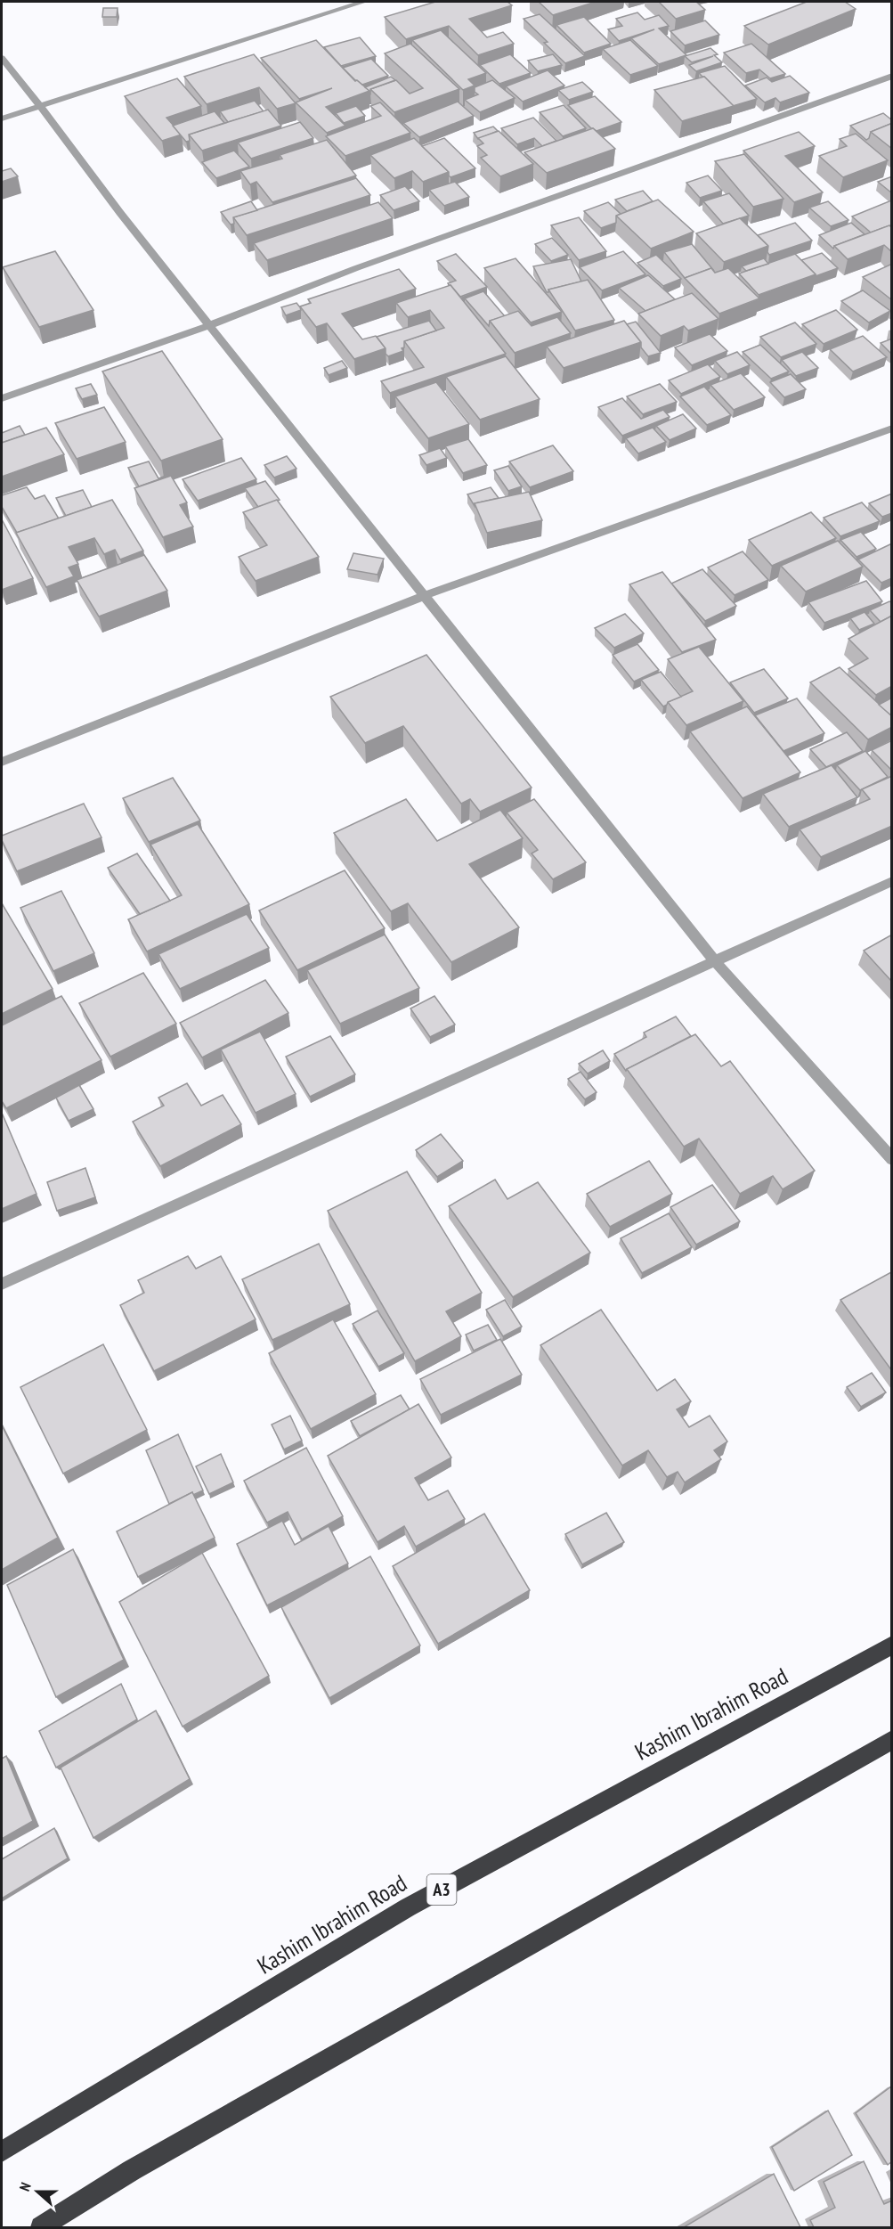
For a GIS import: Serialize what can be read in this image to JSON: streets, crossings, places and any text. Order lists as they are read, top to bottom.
{
  "streets": {
    "highway": ["Kashim Ibrahim Road", "A3"]
  },
  "north": "left"
}
